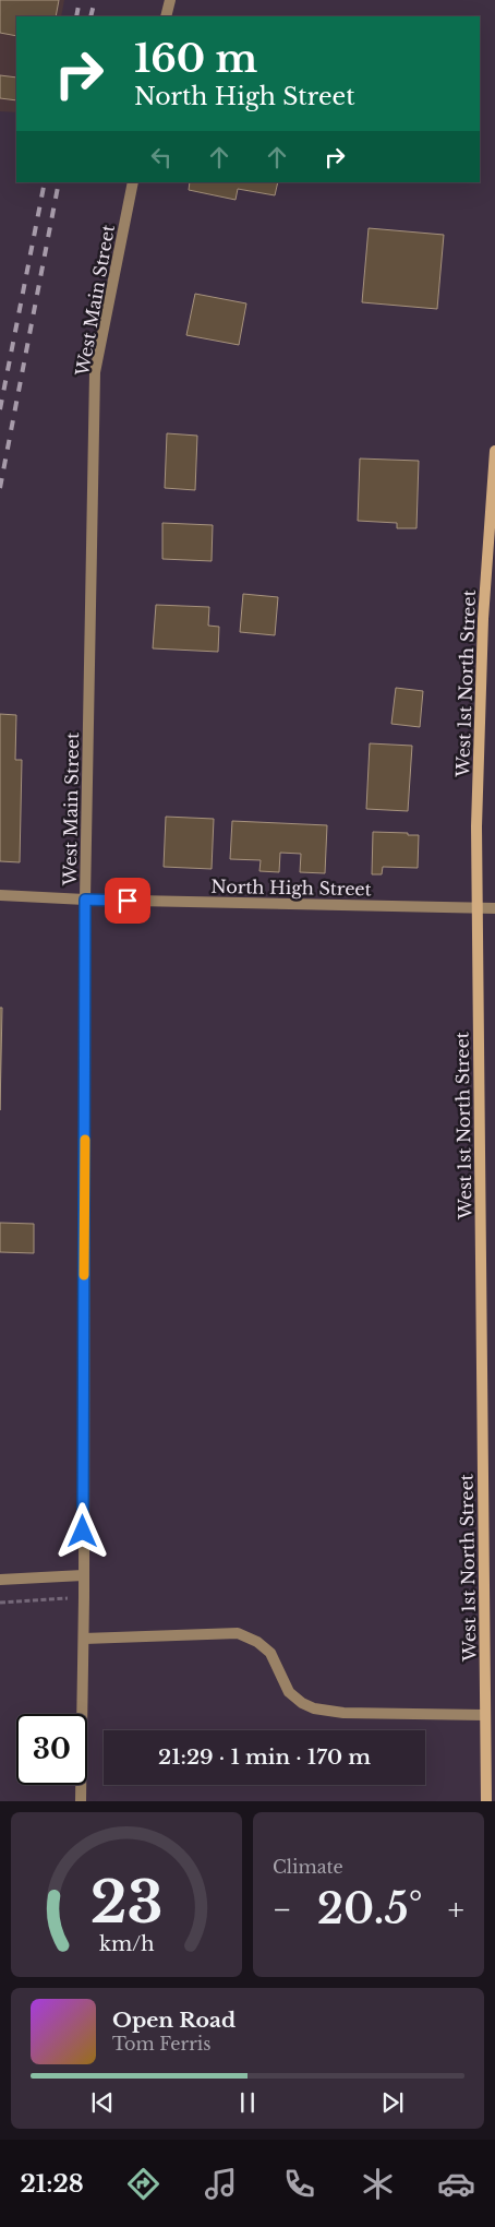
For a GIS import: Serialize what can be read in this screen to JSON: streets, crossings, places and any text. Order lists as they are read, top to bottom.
{
  "streets": {
    "main road": ["West 1st North Street"],
    "street": ["West Main Street", "North High Street"]
  },
  "crossings": [
    ["West Main Street", "North High Street"],
    ["West 1st North Street", "North High Street"]
  ],
  "page": {
    "turn": ["160 m", "North High Street"],
    "limit": "30",
    "trip": "21:29 · 1 min · 170 m",
    "tile": "Climate",
    "heat": ["−", "20.5°", "+"],
    "song": ["Open Road", "Tom Ferris"],
    "tabs": "21:28",
    "gauge": ["23", "km/h"]
  }
}
